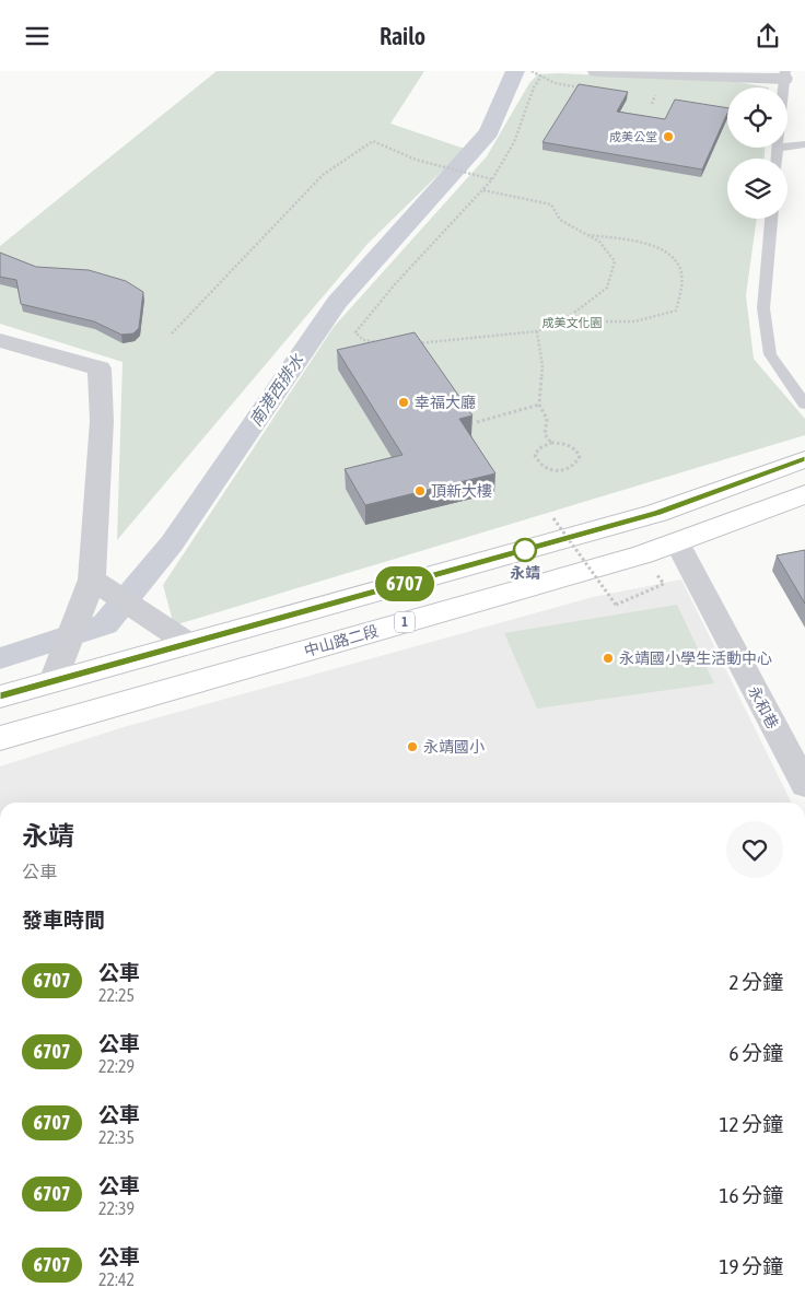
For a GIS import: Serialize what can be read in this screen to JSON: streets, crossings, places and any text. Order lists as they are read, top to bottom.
{
  "streets": {
    "main road": ["1", "中山路二段"],
    "street": ["永和巷"]
  },
  "crossings": [
    ["中山路二段", "永和巷"]
  ],
  "water": ["南港西排水"],
  "parks": ["成美文化園"],
  "places": [
    "成美公堂",
    "幸福大廳",
    "頂新大樓",
    "永靖",
    "永靖國小學生活動中心",
    "永靖國小"
  ],
  "lines": ["bus line 6707"],
  "page": {
    "header": "Railo",
    "on_map": "6707",
    "heading": [
      ["永靖", "公車"],
      "發車時間"
    ],
    "list": [
      {
        "mark": "6707",
        "name": "公車",
        "note": "22:25",
        "value": "2 分鐘"
      },
      {
        "mark": "6707",
        "name": "公車",
        "note": "22:29",
        "value": "6 分鐘"
      },
      {
        "mark": "6707",
        "name": "公車",
        "note": "22:35",
        "value": "12 分鐘"
      },
      {
        "mark": "6707",
        "name": "公車",
        "note": "22:39",
        "value": "16 分鐘"
      },
      {
        "mark": "6707",
        "name": "公車",
        "note": "22:42",
        "value": "19 分鐘"
      }
    ]
  }
}
